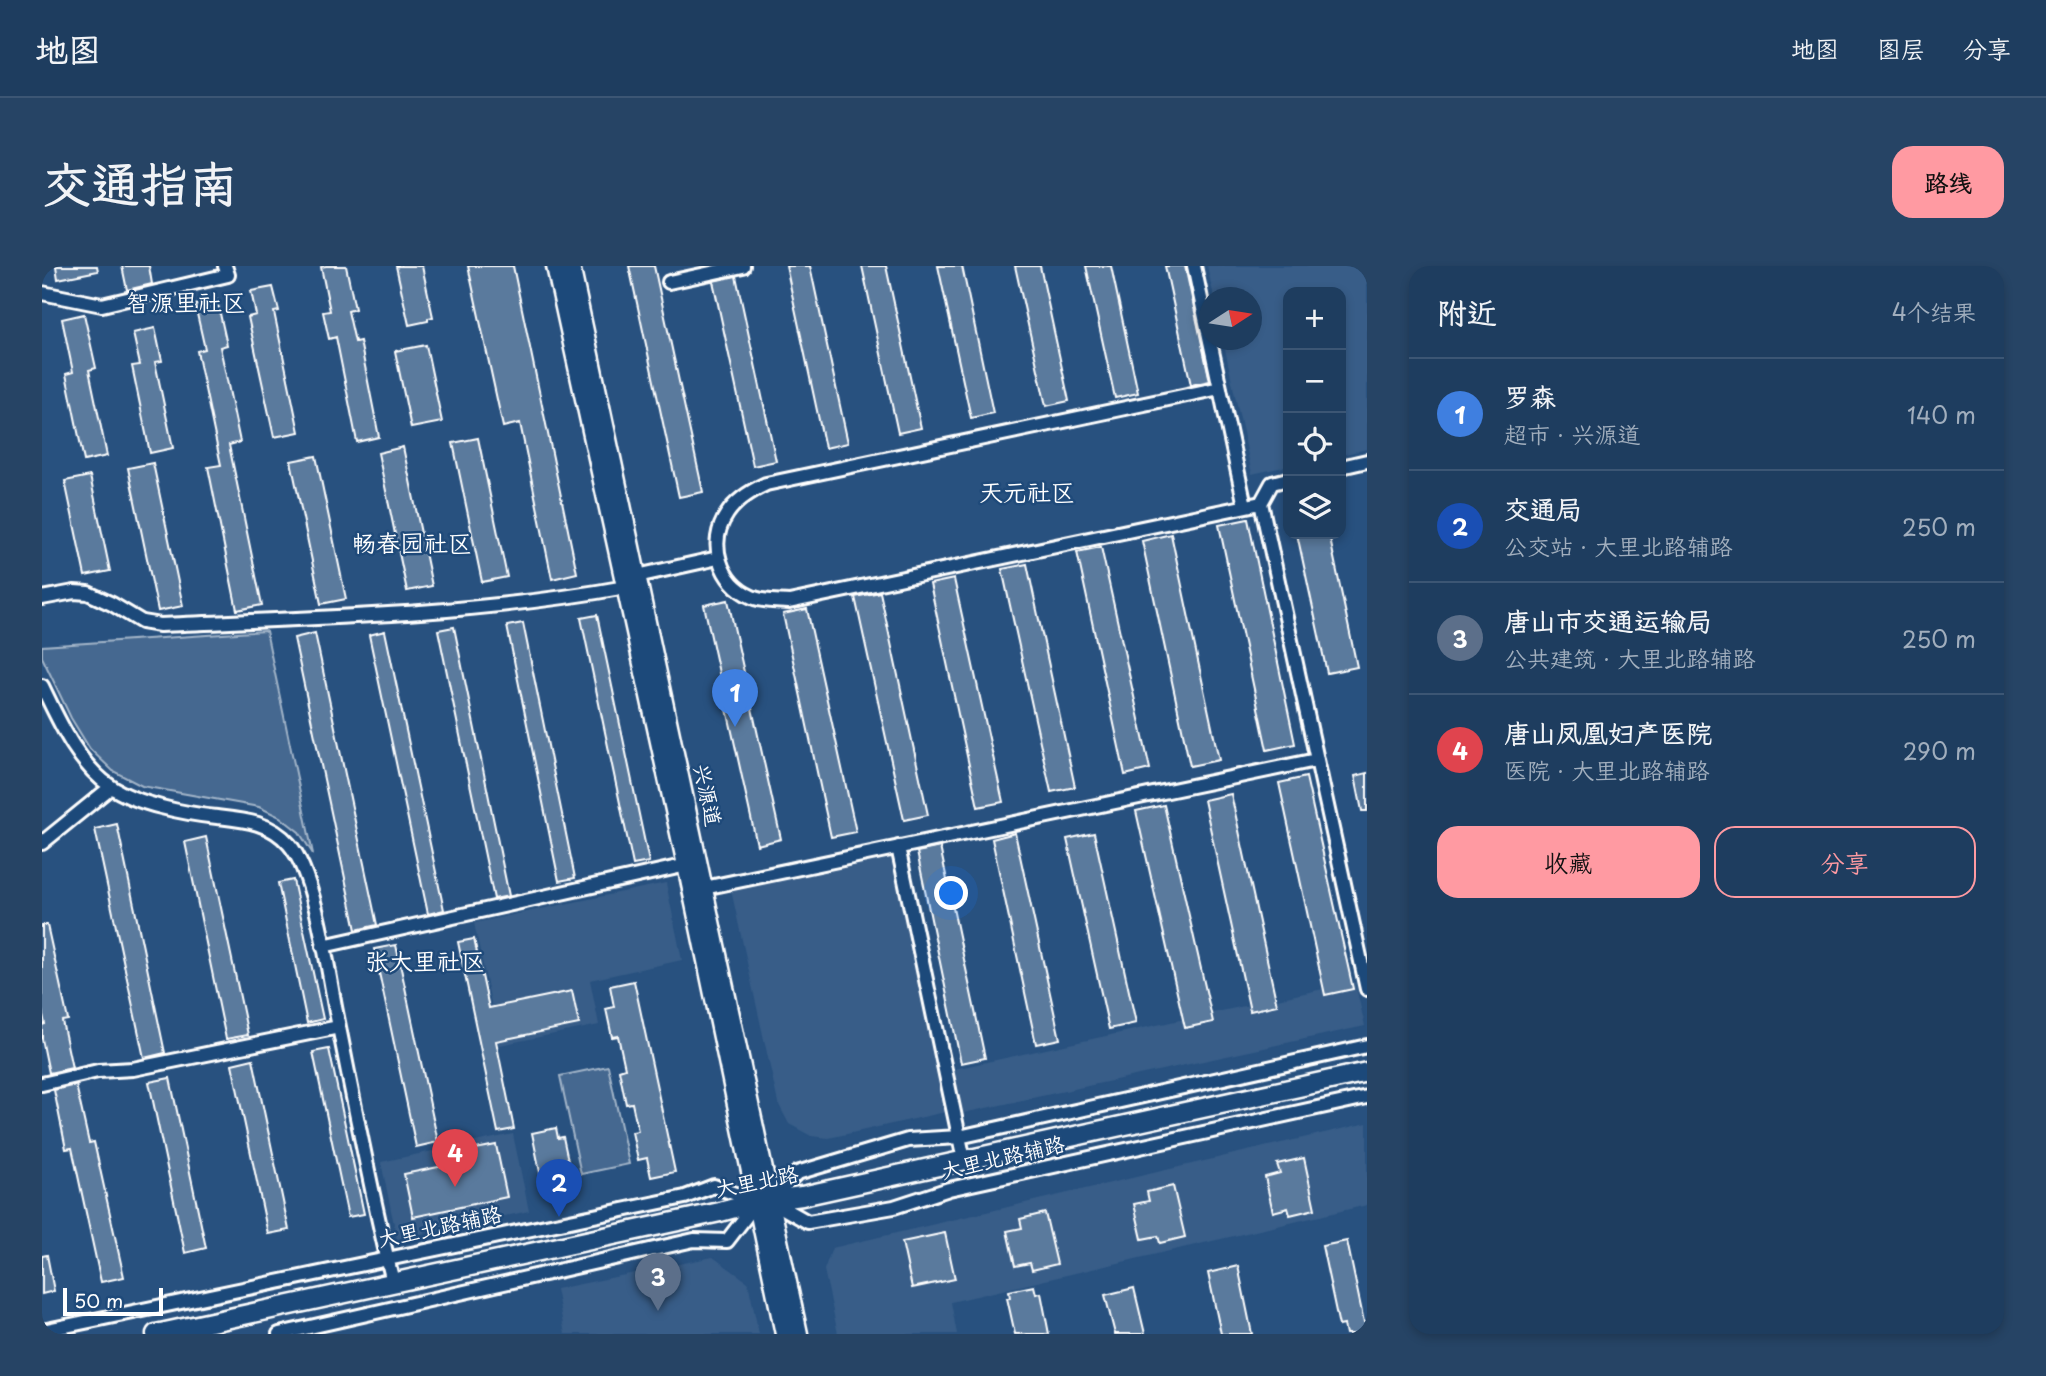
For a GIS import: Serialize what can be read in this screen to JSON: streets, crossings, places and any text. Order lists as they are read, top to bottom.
{
  "streets": {
    "main road": ["兴源道", "大里北路"],
    "street": ["大里北路辅路"]
  },
  "crossings": [
    ["兴源道", "大里北路辅路"],
    ["兴源道", "大里北路"],
    ["大里北路辅路", "大里北路"]
  ],
  "districts": [
    "智源里社区",
    "天元社区",
    "畅春园社区",
    "张大里社区"
  ],
  "scale_bar": "50 m",
  "north": "right",
  "page": {
    "header": "地图",
    "nav": ["地图", "图层", "分享"],
    "title": "交通指南",
    "buttons": [
      "路线",
      ["收藏", "分享"]
    ],
    "heading": ["附近", "4个结果"],
    "map_buttons": ["+", "−"],
    "list": [
      {
        "mark": "1",
        "name": "罗森",
        "note": "超市 · 兴源道",
        "value": "140 m"
      },
      {
        "mark": "2",
        "name": "交通局",
        "note": "公交站 · 大里北路辅路",
        "value": "250 m"
      },
      {
        "mark": "3",
        "name": "唐山市交通运输局",
        "note": "公共建筑 · 大里北路辅路",
        "value": "250 m"
      },
      {
        "mark": "4",
        "name": "唐山凤凰妇产医院",
        "note": "医院 · 大里北路辅路",
        "value": "290 m"
      }
    ],
    "pins": [
      "1",
      "4",
      "2",
      "3"
    ],
    "scale": "50 m"
  }
}
